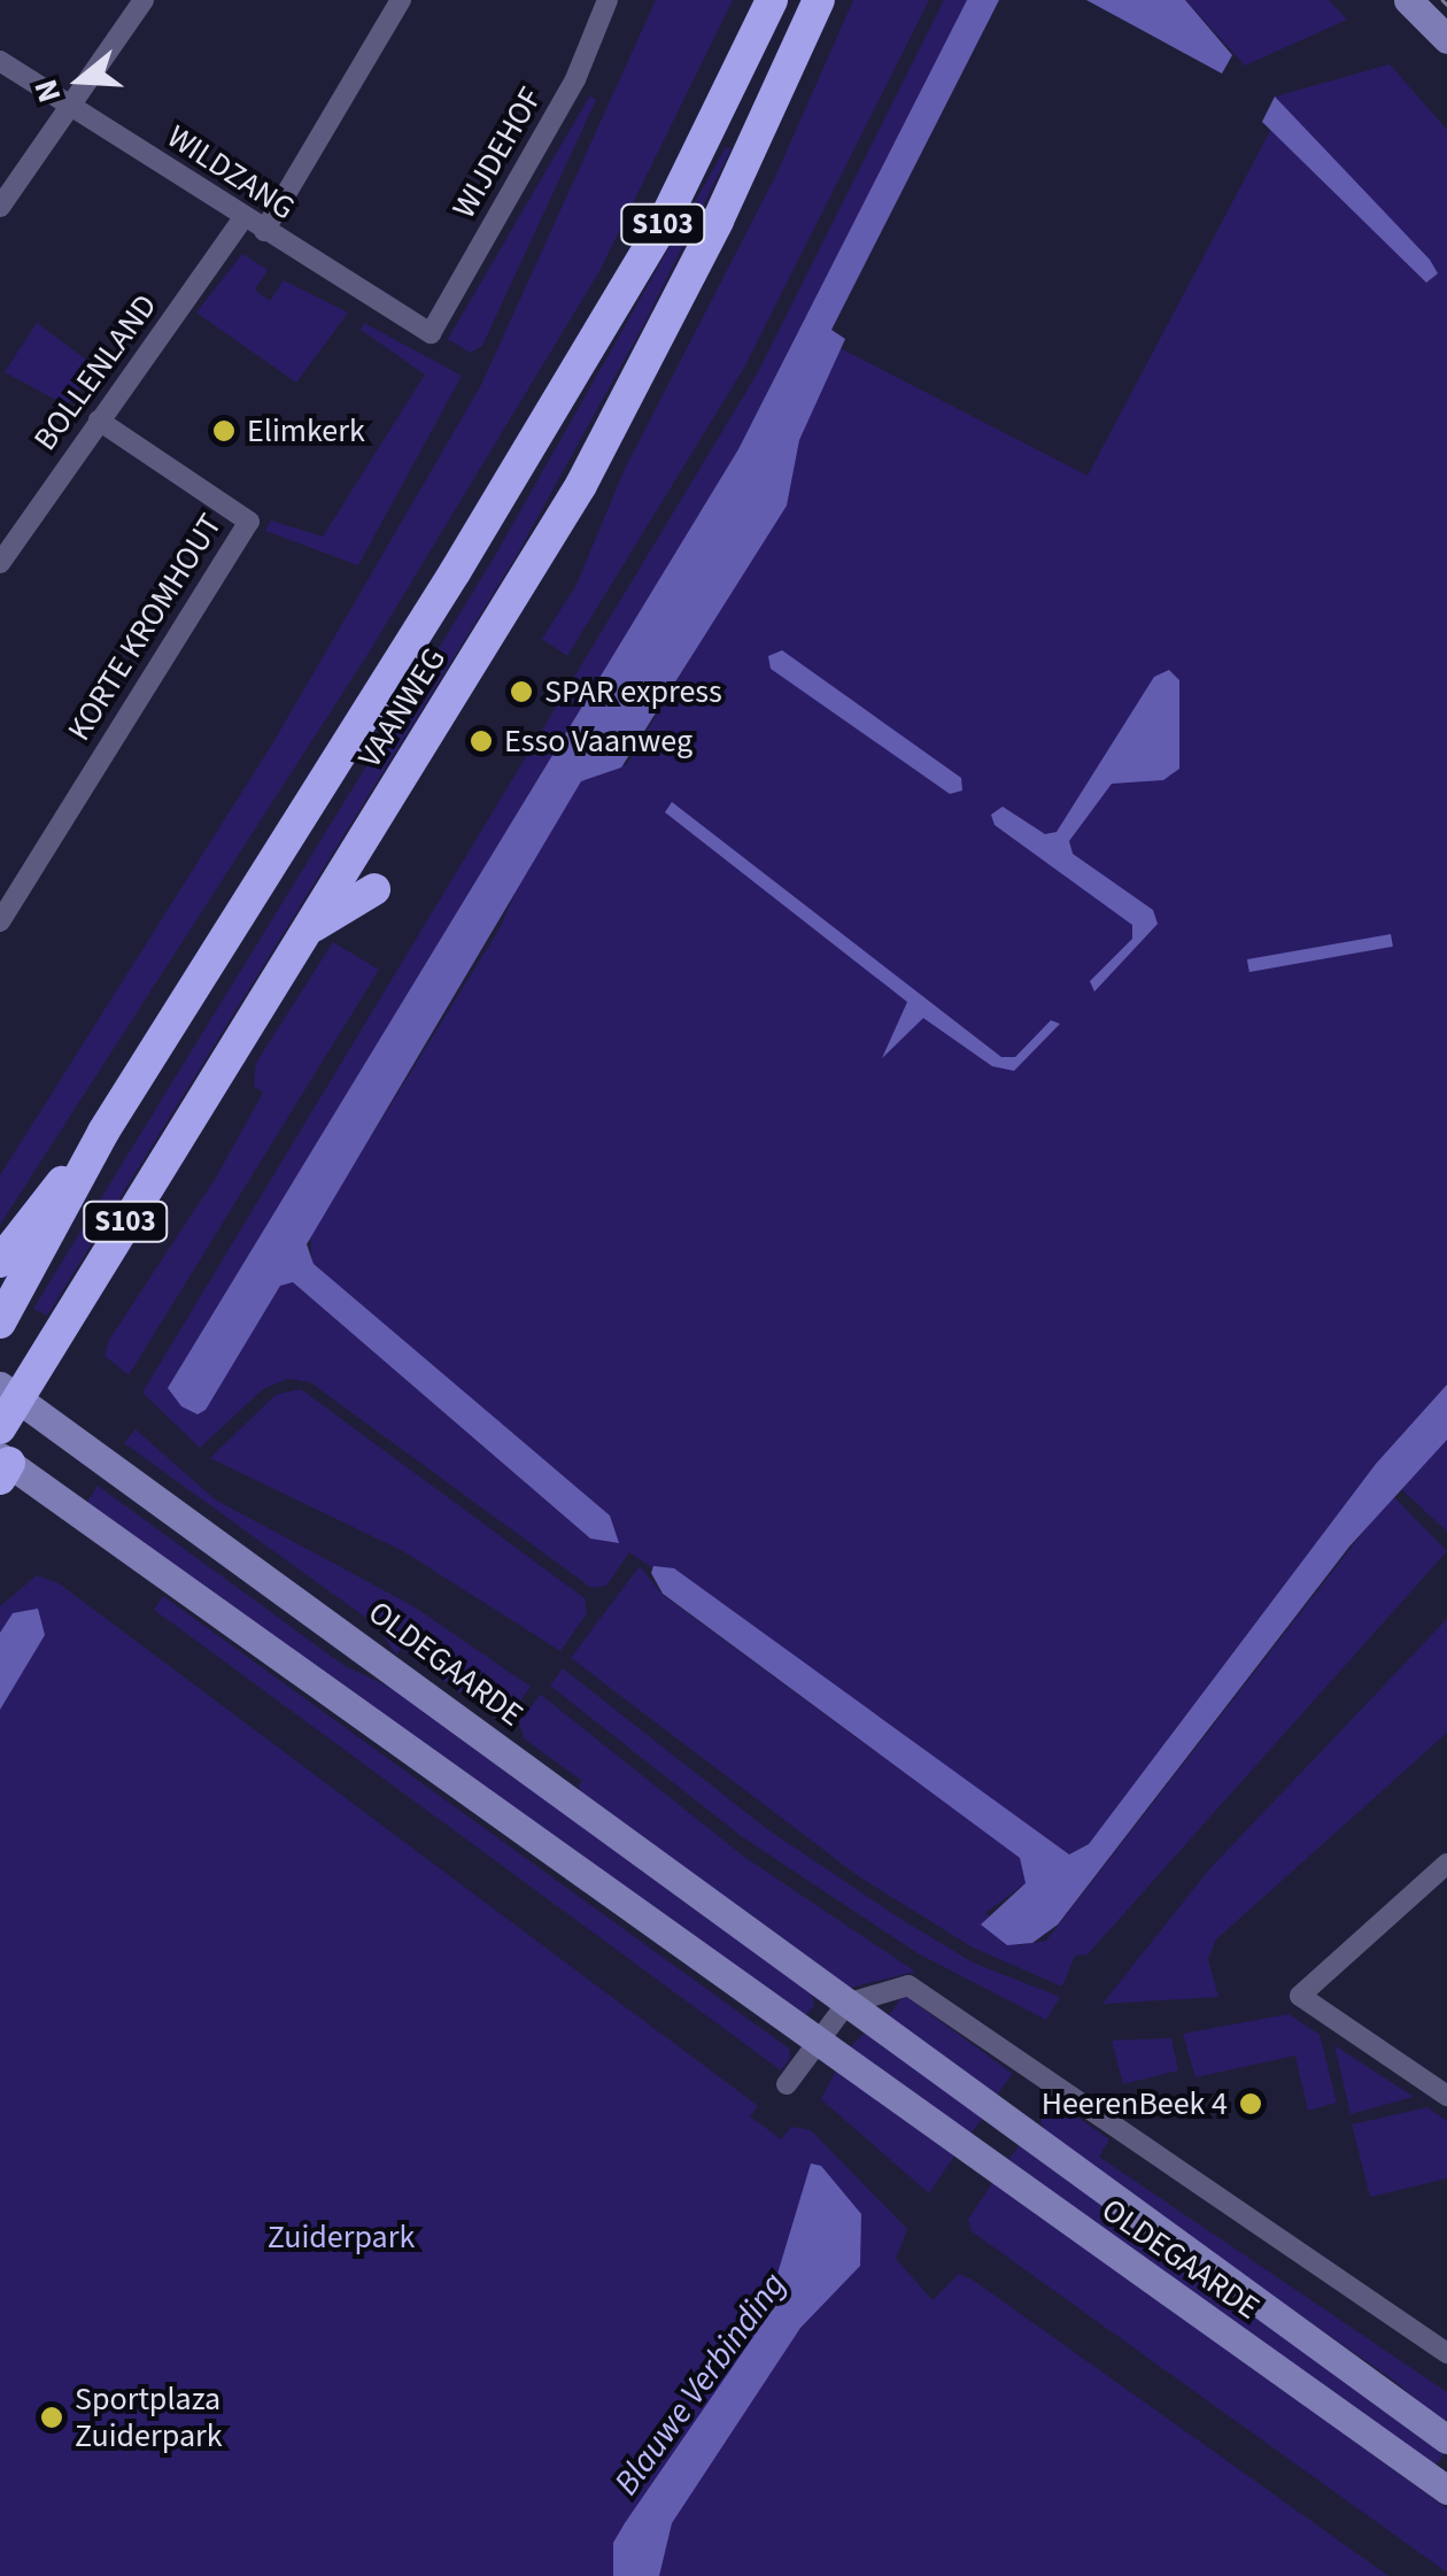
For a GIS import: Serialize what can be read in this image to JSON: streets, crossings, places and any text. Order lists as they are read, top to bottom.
{
  "streets": {
    "highway": ["S103", "VAANWEG"],
    "main road": ["OLDEGAARDE"],
    "street": [
      "WIJDEHOF",
      "WILDZANG",
      "BOLLENLAND",
      "KORTE KROMHOUT"
    ]
  },
  "crossings": [
    ["WIJDEHOF", "WILDZANG"],
    ["WILDZANG", "BOLLENLAND"],
    ["BOLLENLAND", "KORTE KROMHOUT"],
    ["VAANWEG", "OLDEGAARDE"]
  ],
  "water": ["Blauwe Verbinding"],
  "parks": ["Zuiderpark"],
  "places": [
    "Elimkerk",
    "SPAR express",
    "Esso Vaanweg",
    "HeerenBeek 4",
    "Sportplaza Zuiderpark"
  ],
  "north": "left"
}
